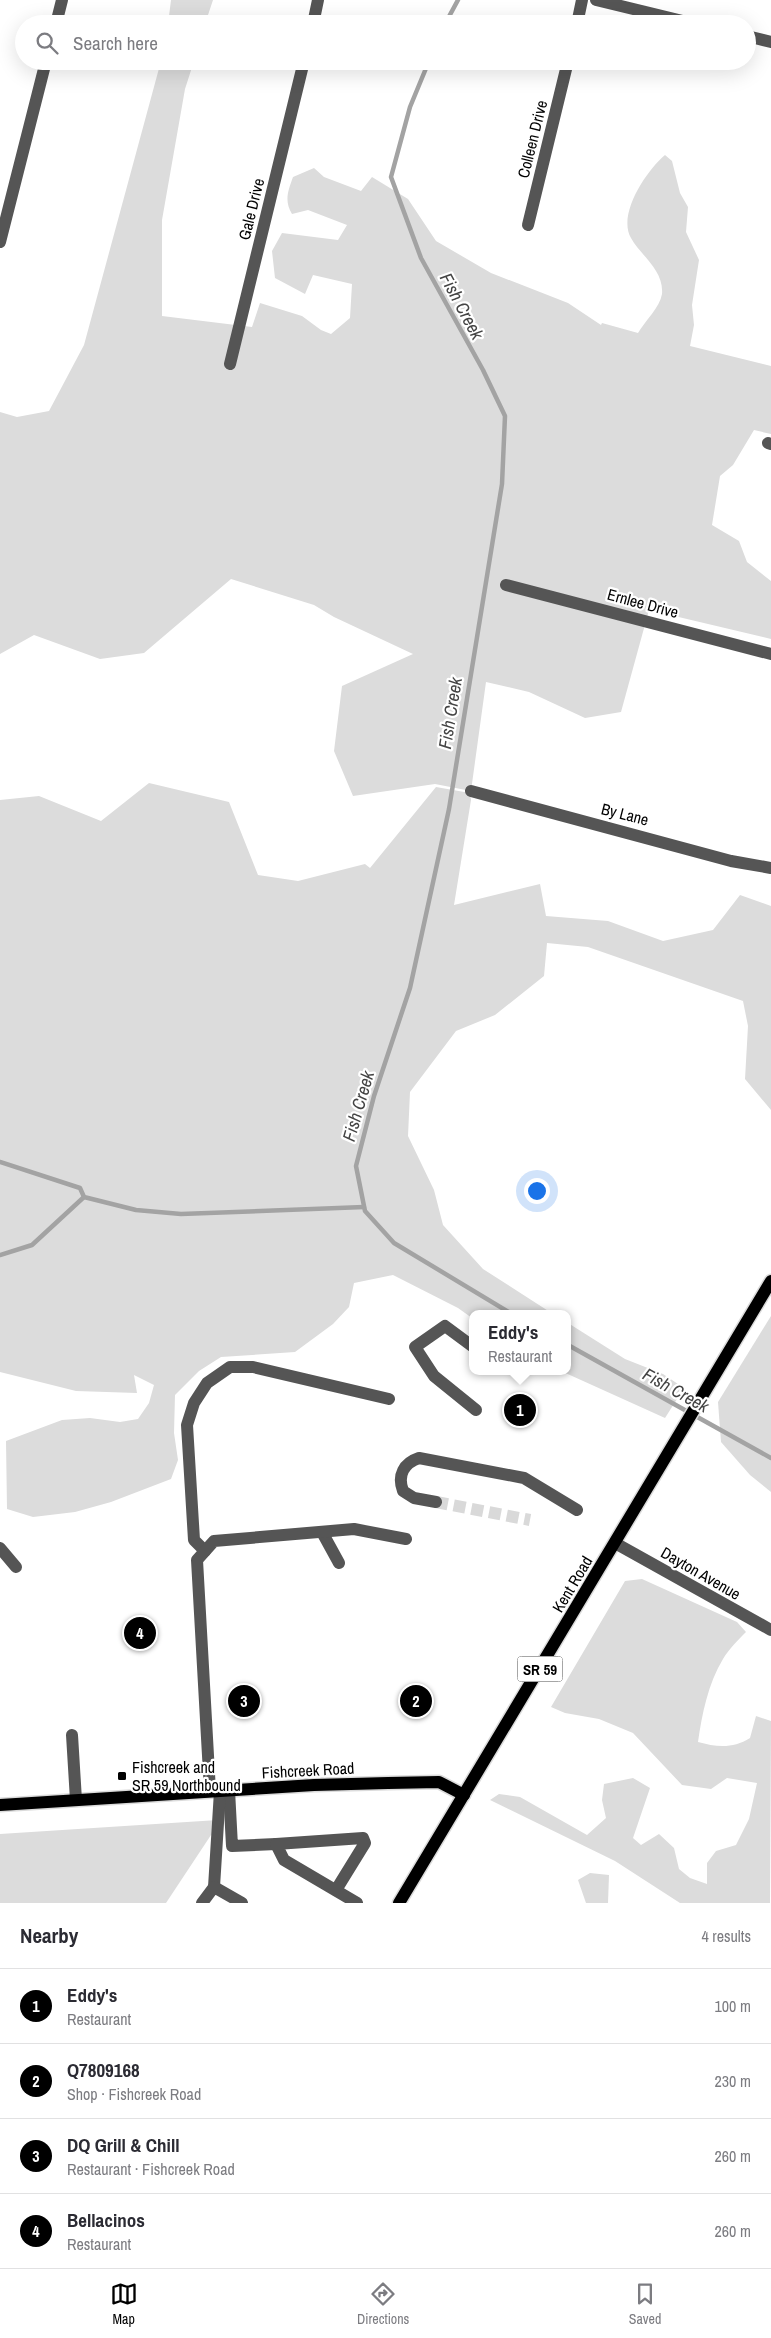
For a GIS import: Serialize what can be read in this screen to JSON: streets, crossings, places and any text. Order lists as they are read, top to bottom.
{
  "streets": {
    "main road": ["Kent Road", "SR 59", "Fishcreek Road"],
    "street": [
      "Colleen Drive",
      "Gale Drive",
      "Ernlee Drive",
      "By Lane",
      "Dayton Avenue"
    ]
  },
  "crossings": [
    ["Dayton Avenue", "Kent Road"],
    ["Kent Road", "Fishcreek Road"]
  ],
  "water": ["Fish Creek"],
  "places": {
    "transit": ["Fishcreek and SR 59 Northbound"]
  },
  "page": {
    "search": "Search here",
    "popup": ["Eddy's", "Restaurant"],
    "pins": [
      "1",
      "4",
      "2",
      "3"
    ],
    "heading": ["Nearby", "4 results"],
    "list": [
      {
        "mark": "1",
        "name": "Eddy's",
        "note": "Restaurant",
        "value": "100 m"
      },
      {
        "mark": "2",
        "name": "Q7809168",
        "note": "Shop · Fishcreek Road",
        "value": "230 m"
      },
      {
        "mark": "3",
        "name": "DQ Grill & Chill",
        "note": "Restaurant · Fishcreek Road",
        "value": "260 m"
      },
      {
        "mark": "4",
        "name": "Bellacinos",
        "note": "Restaurant",
        "value": "260 m"
      }
    ],
    "nav": ["Map", "Directions", "Saved"]
  }
}
